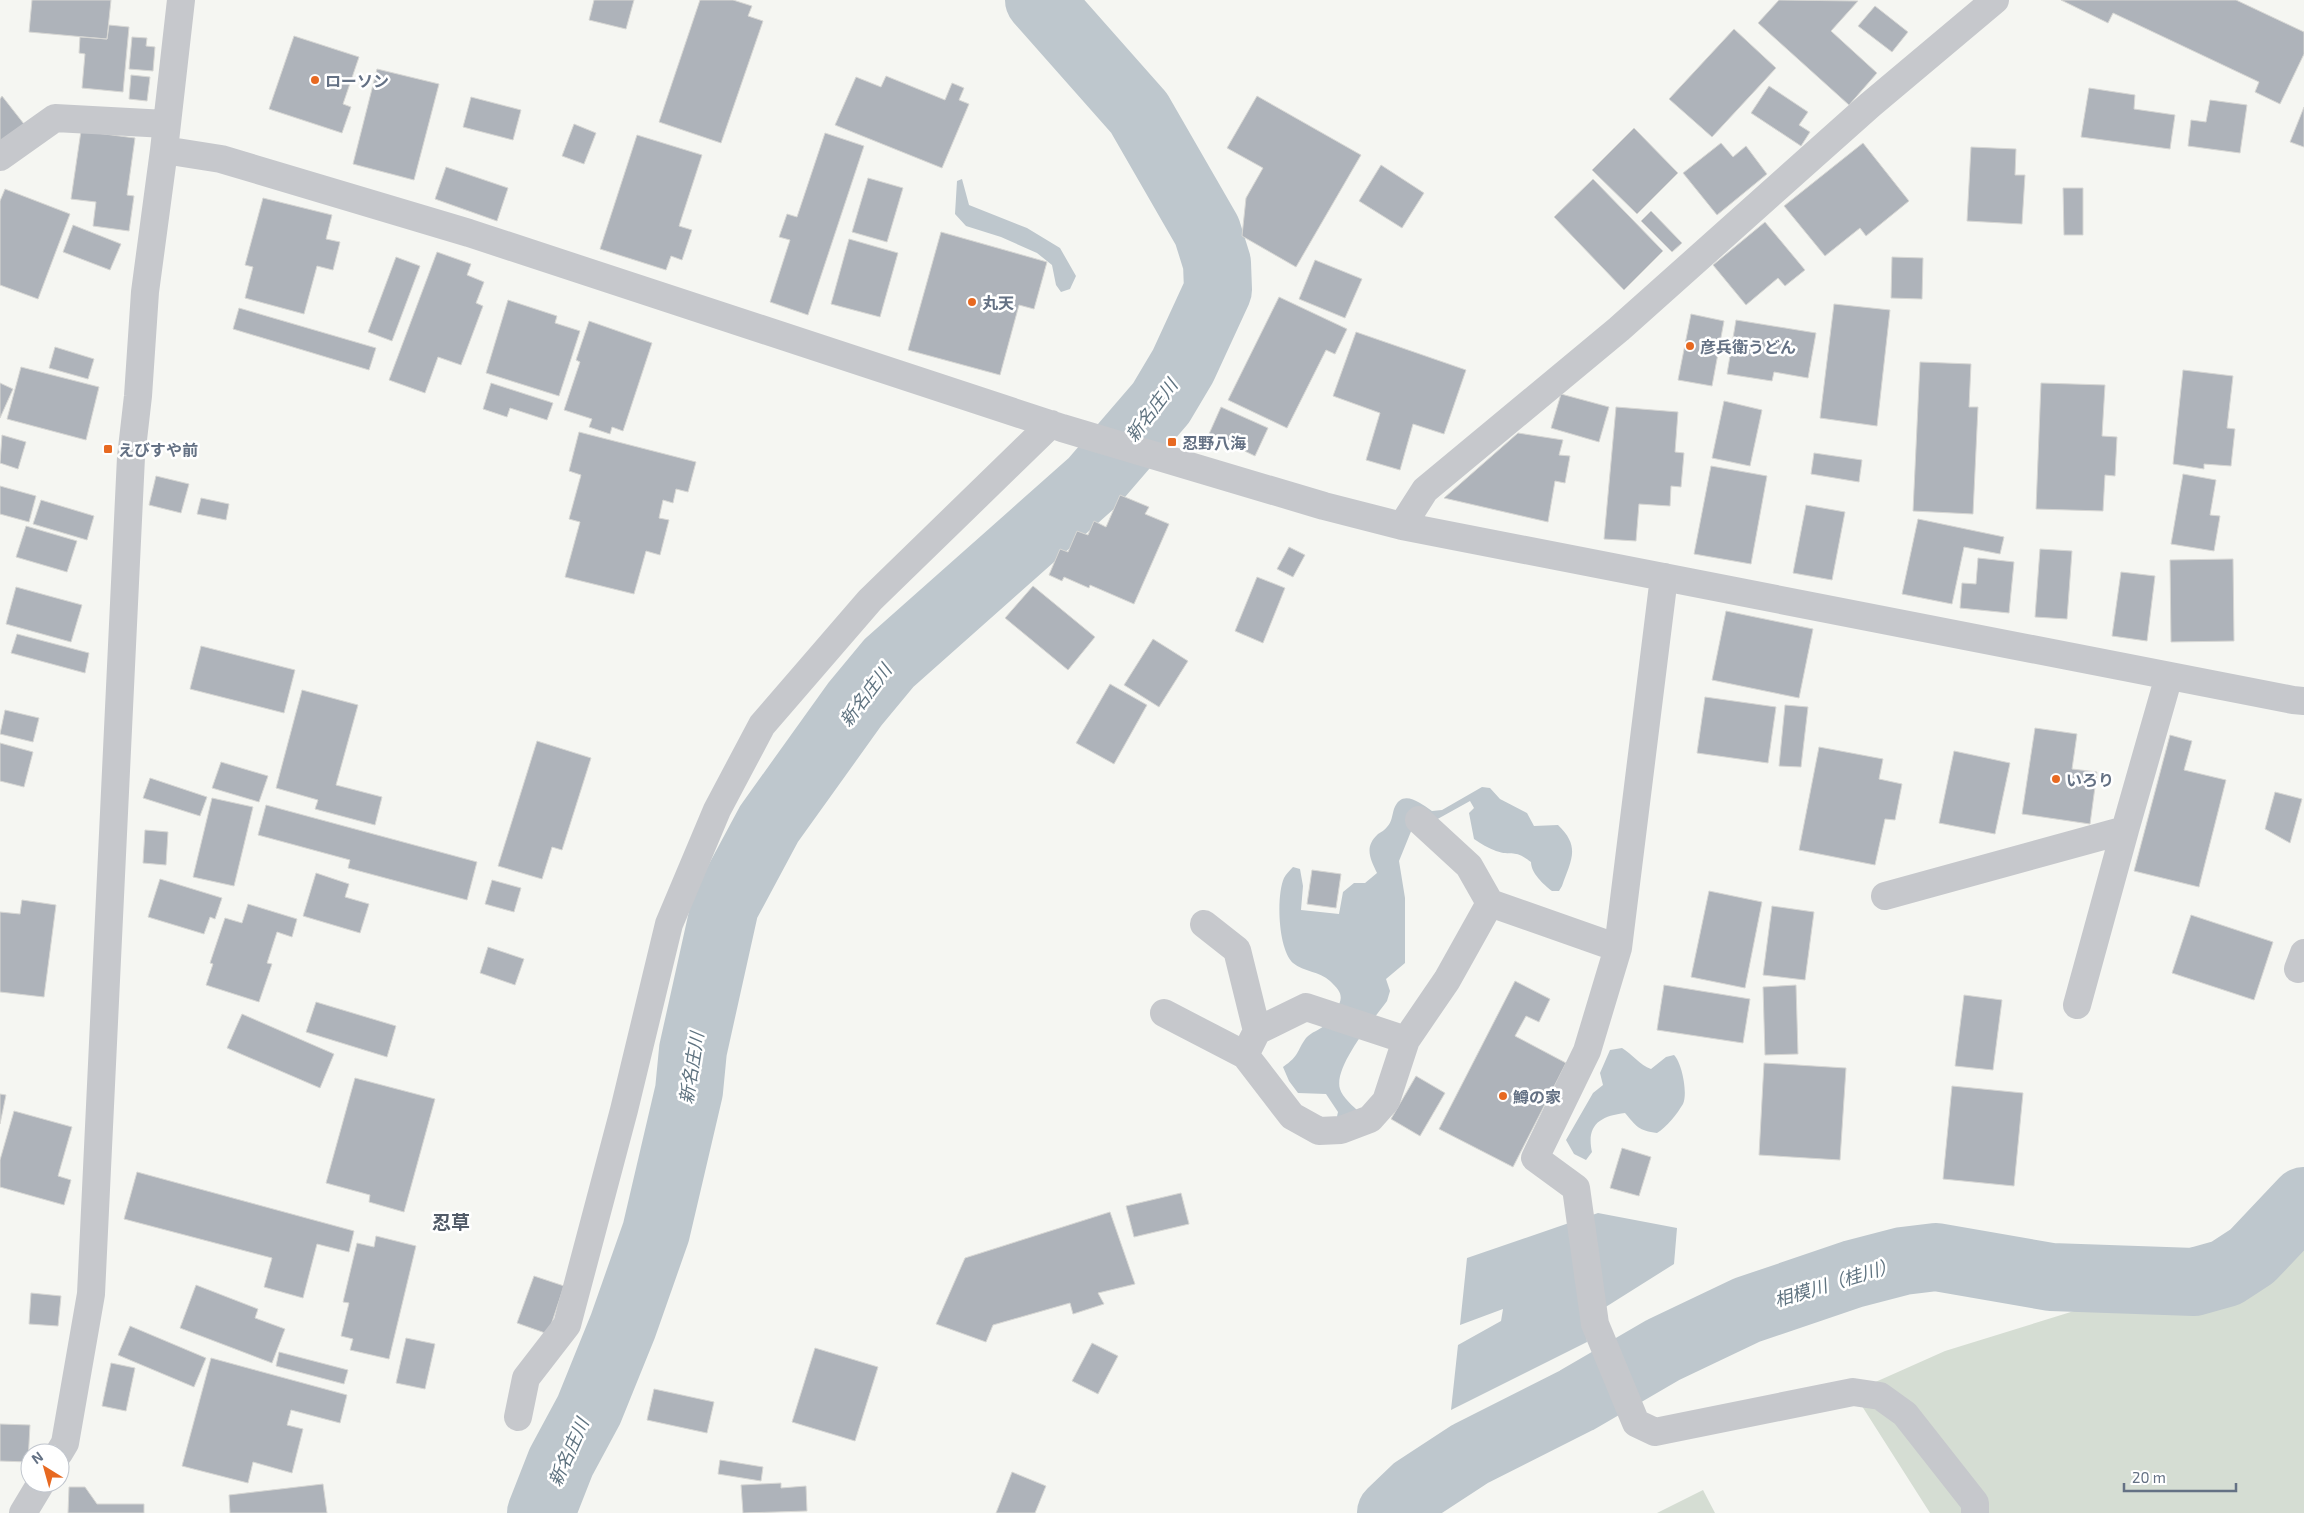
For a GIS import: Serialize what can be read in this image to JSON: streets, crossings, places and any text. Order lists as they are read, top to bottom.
{
  "districts": ["忍草"],
  "water": ["新名庄川", "相模川（桂川）"],
  "places": {
    "other": [
      "ローソン",
      "丸天",
      "彦兵衛うどん",
      "いろり",
      "鱒の家"
    ],
    "transit": ["忍野八海", "えびすや前"]
  },
  "scale_bar": "20 m",
  "north": "top left"
}
